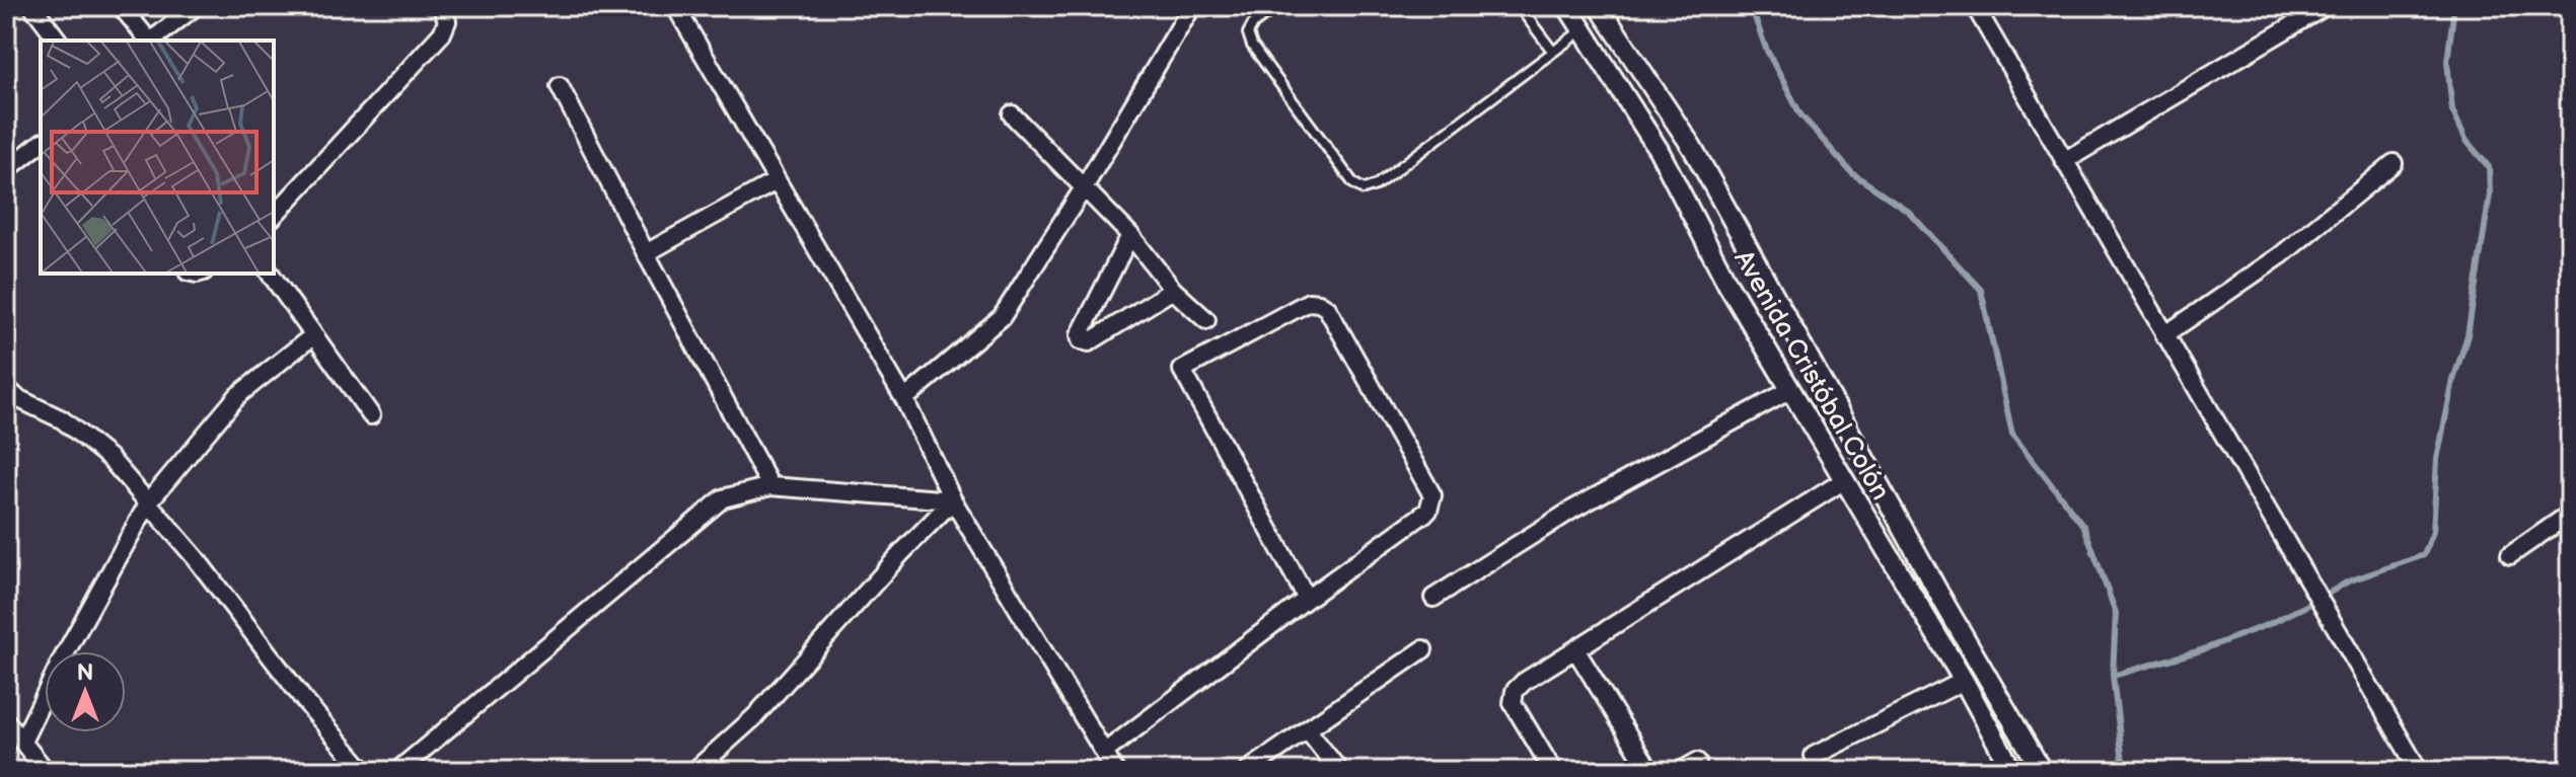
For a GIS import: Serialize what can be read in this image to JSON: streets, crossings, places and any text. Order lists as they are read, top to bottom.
{
  "streets": {
    "street": ["Avenida Cristóbal Colón"]
  },
  "north": "top"
}
